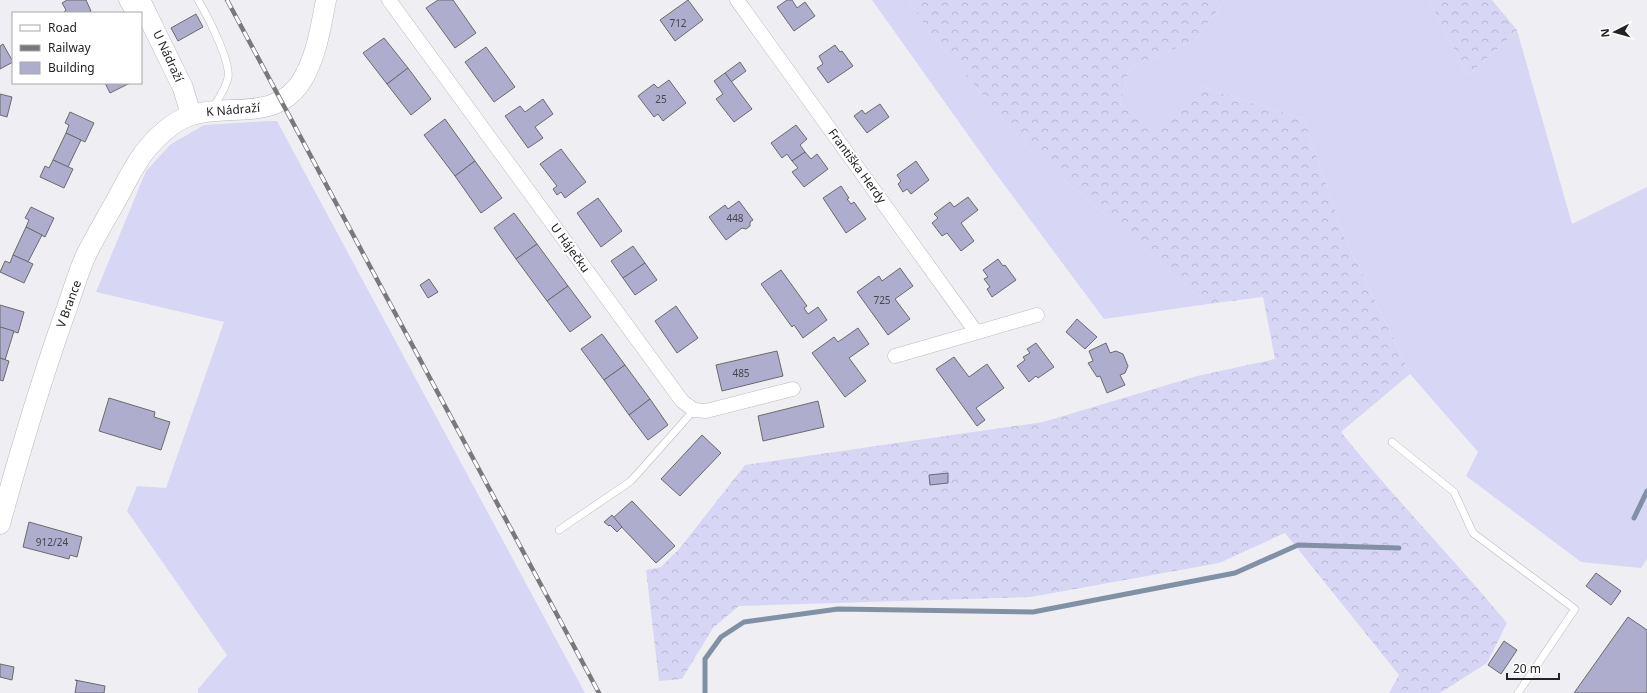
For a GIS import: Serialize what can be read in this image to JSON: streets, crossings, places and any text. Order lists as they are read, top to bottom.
{
  "streets": {
    "main road": ["U Nádraží", "K Nádraží", "V Brance"],
    "street": ["Františka Herdy", "U Háječku"]
  },
  "crossings": [
    ["U Nádraží", "K Nádraží"],
    ["U Nádraží", "V Brance"],
    ["K Nádraží", "V Brance"]
  ],
  "house_numbers": [
    "712",
    "25",
    "448",
    "725",
    "485",
    "912/24"
  ],
  "legend": ["Road", "Railway", "Building"],
  "scale_bar": "20 m",
  "north": "left"
}
